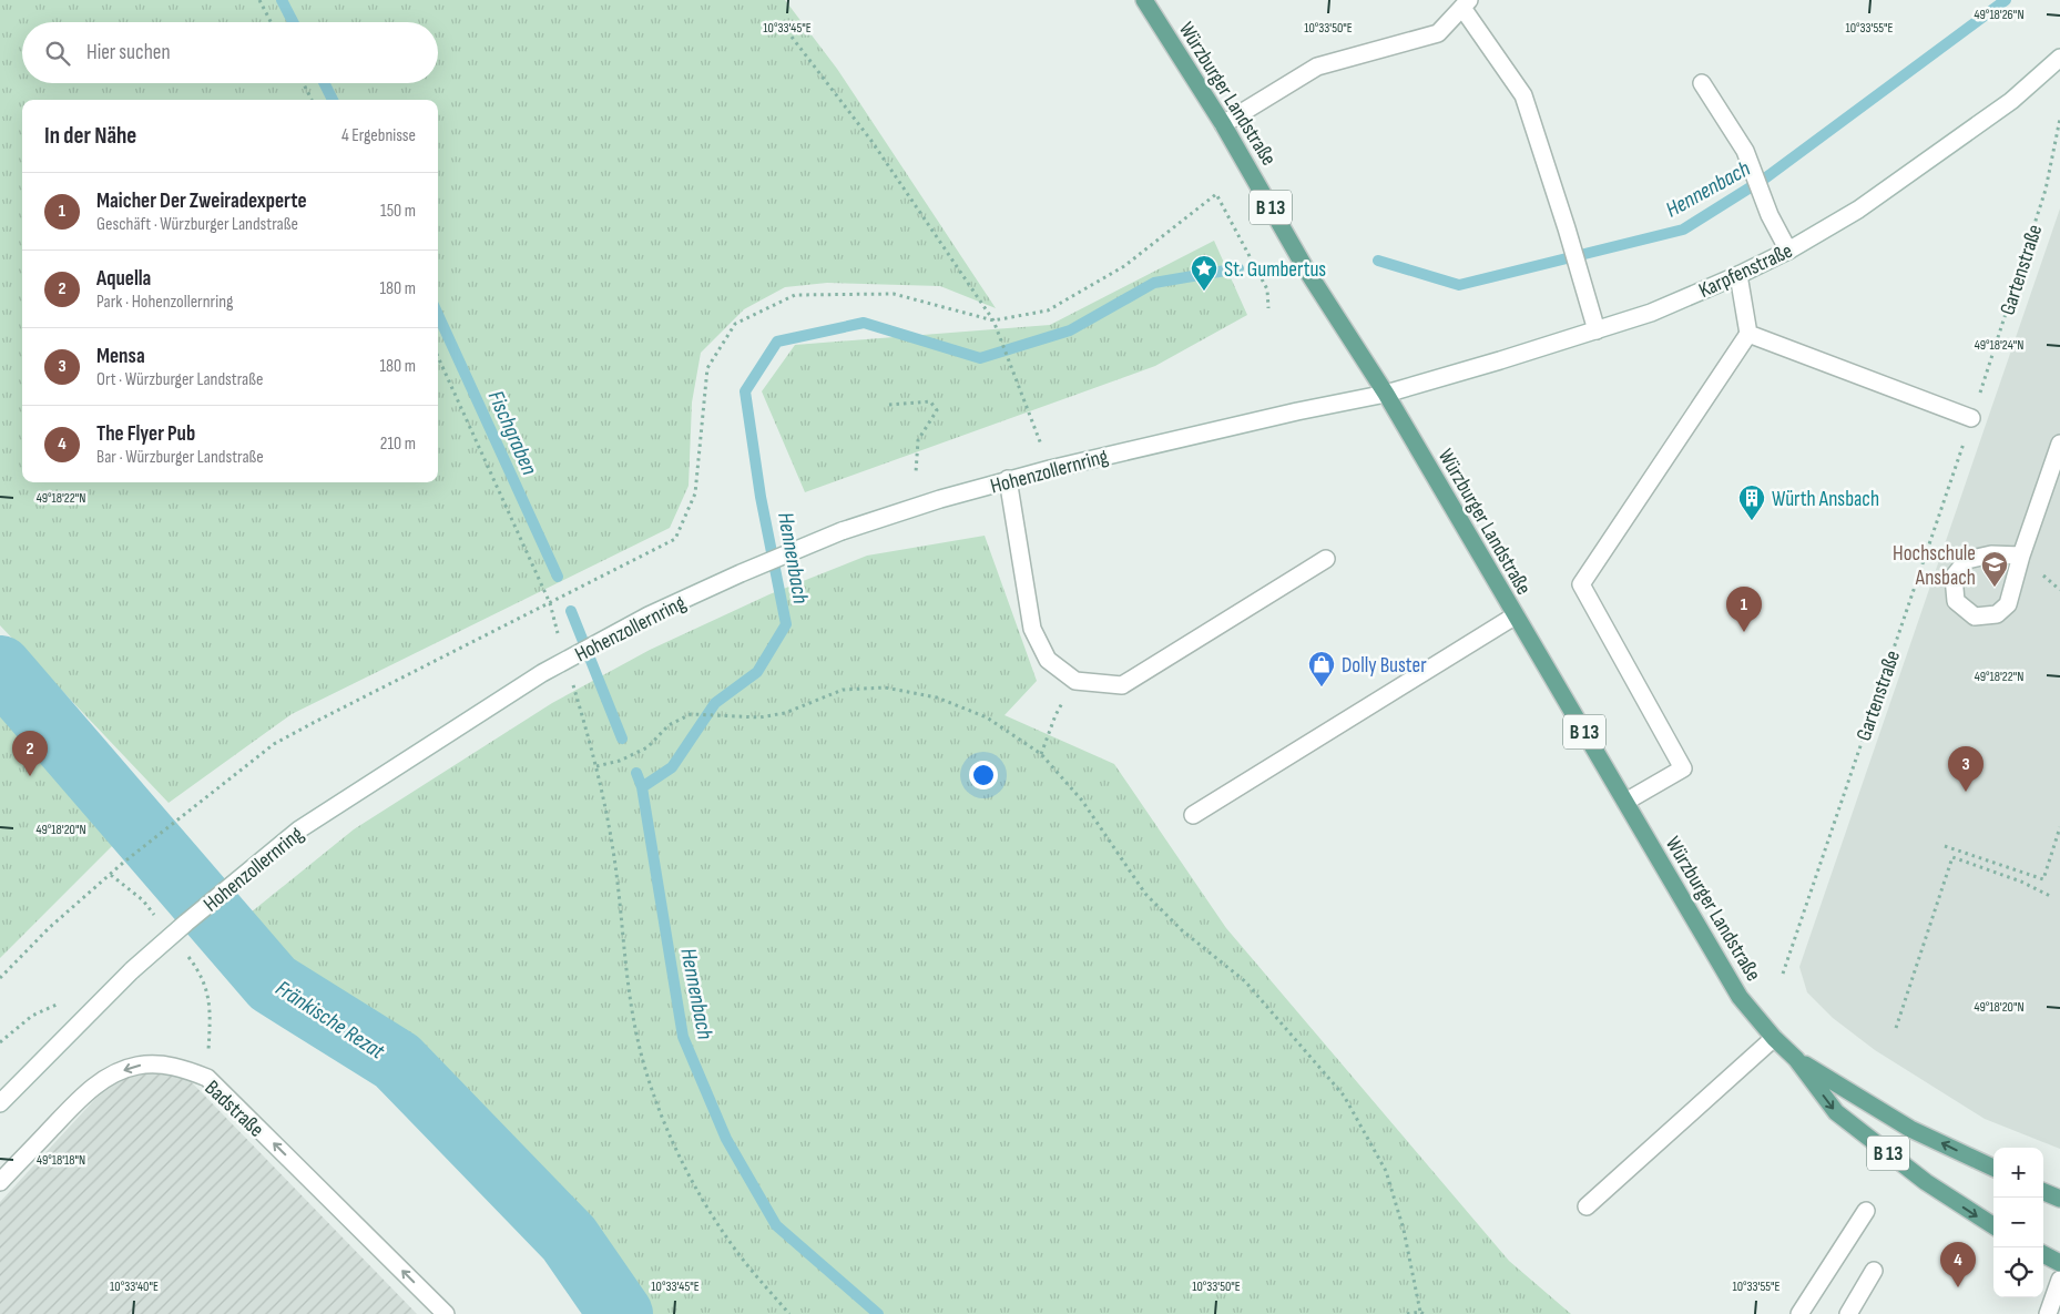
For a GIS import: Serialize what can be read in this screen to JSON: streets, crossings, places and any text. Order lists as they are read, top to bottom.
{
  "streets": {
    "main road": [
      "Würzburger Landstraße",
      "B 13",
      "Karpfenstraße",
      "Hohenzollernring",
      "Badstraße"
    ],
    "path": ["Gartenstraße"]
  },
  "crossings": [
    ["Würzburger Landstraße", "Karpfenstraße"],
    ["Würzburger Landstraße", "Hohenzollernring"],
    ["Karpfenstraße", "Hohenzollernring"]
  ],
  "water": ["Hennenbach", "Fischgraben", "Fränkische Rezat"],
  "places": {
    "place": ["St. Gumbertus"],
    "building": ["Würth Ansbach"],
    "school or university": ["Hochschule Ansbach"],
    "shop": ["Dolly Buster"]
  },
  "page": {
    "search": "Hier suchen",
    "heading": ["In der Nähe", "4 Ergebnisse"],
    "list": [
      {
        "mark": "1",
        "name": "Maicher Der Zweiradexperte",
        "note": "Geschäft · Würzburger Landstraße",
        "value": "150 m"
      },
      {
        "mark": "2",
        "name": "Aquella",
        "note": "Park · Hohenzollernring",
        "value": "180 m"
      },
      {
        "mark": "3",
        "name": "Mensa",
        "note": "Ort · Würzburger Landstraße",
        "value": "180 m"
      },
      {
        "mark": "4",
        "name": "The Flyer Pub",
        "note": "Bar · Würzburger Landstraße",
        "value": "210 m"
      }
    ],
    "pins": [
      "1",
      "2",
      "3",
      "4"
    ],
    "map_buttons": ["+", "−"]
  },
  "coordinates": [
    "49°18'26\"N",
    "10°33'45\"E",
    "10°33'50\"E",
    "10°33'55\"E",
    "49°18'24\"N",
    "49°18'22\"N",
    "49°18'20\"N",
    "49°18'18\"N",
    "10°33'40\"E"
  ]
}
